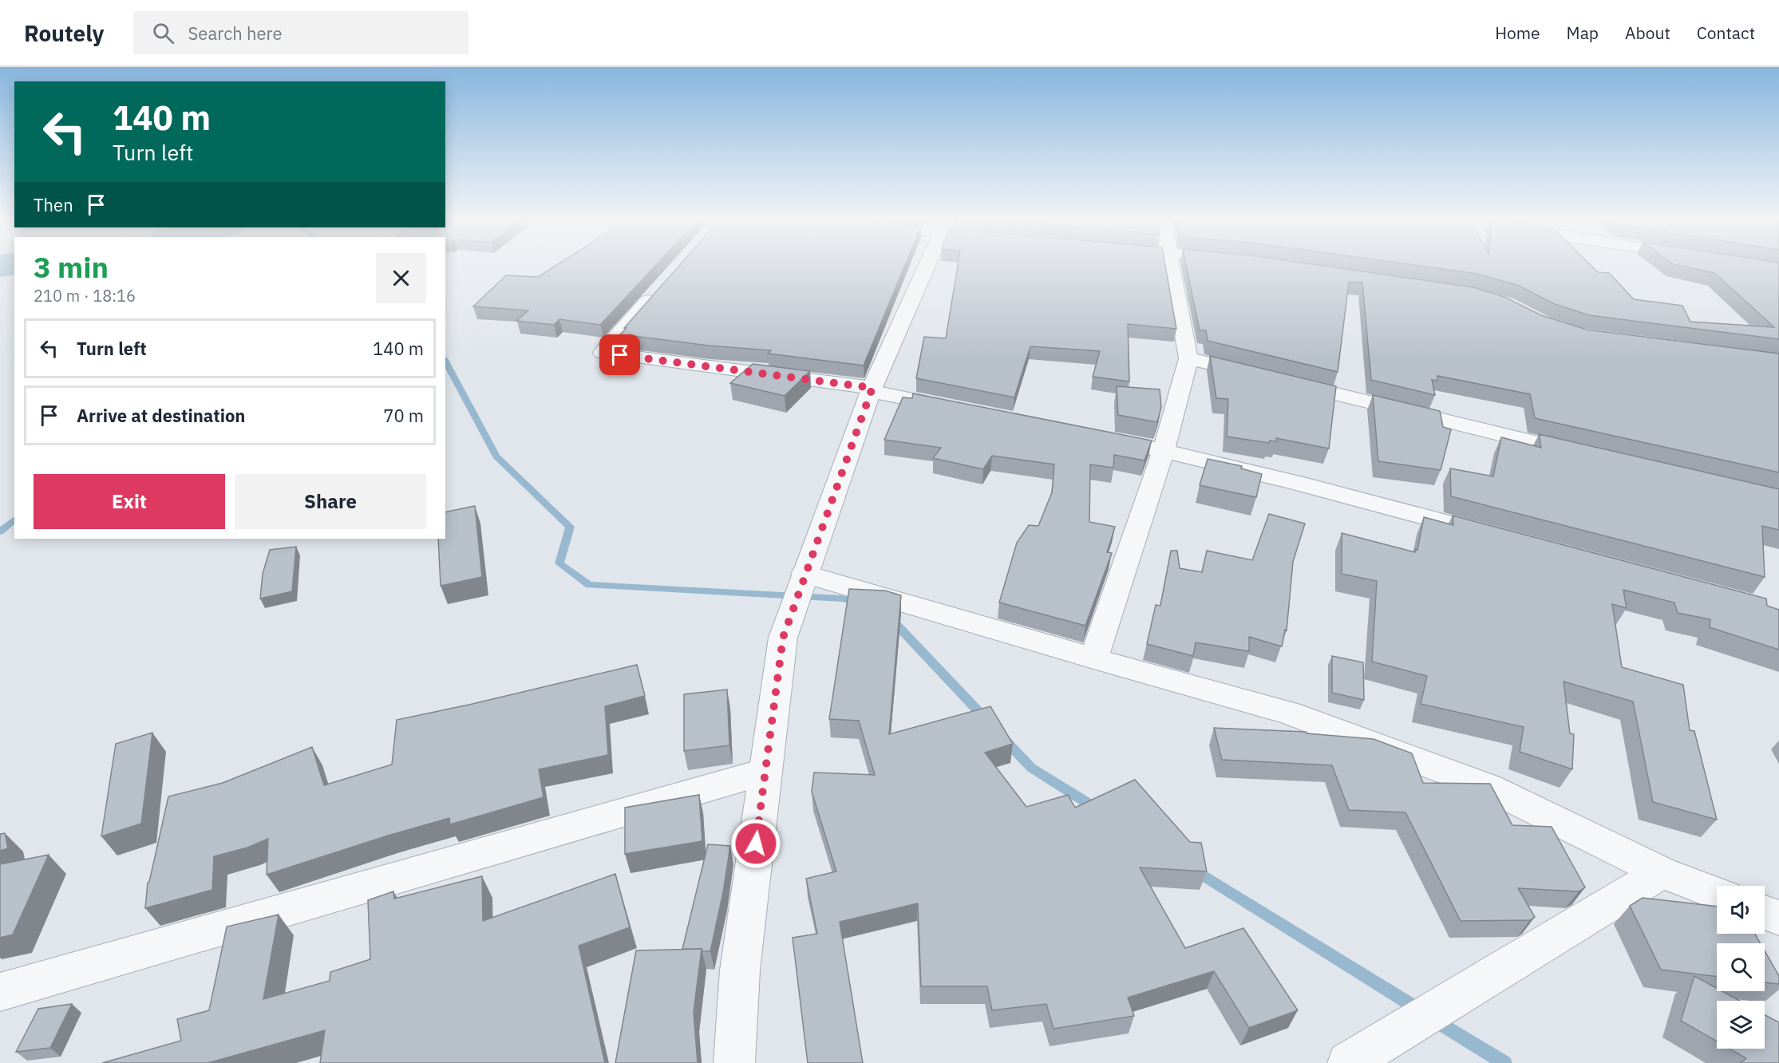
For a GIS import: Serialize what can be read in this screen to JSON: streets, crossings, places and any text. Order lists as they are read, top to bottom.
{
  "page": {
    "header": "Routely",
    "search": "Search here",
    "nav": [
      "Home",
      "Map",
      "About",
      "Contact"
    ],
    "turn": ["140 m", "Turn left"],
    "then": "Then",
    "heading": ["3 min", "210 m · 18:16"],
    "list": [
      {
        "name": "Turn left",
        "value": "140 m"
      },
      {
        "name": "Arrive at destination",
        "value": "70 m"
      }
    ],
    "buttons": ["Exit", "Share"]
  }
}
